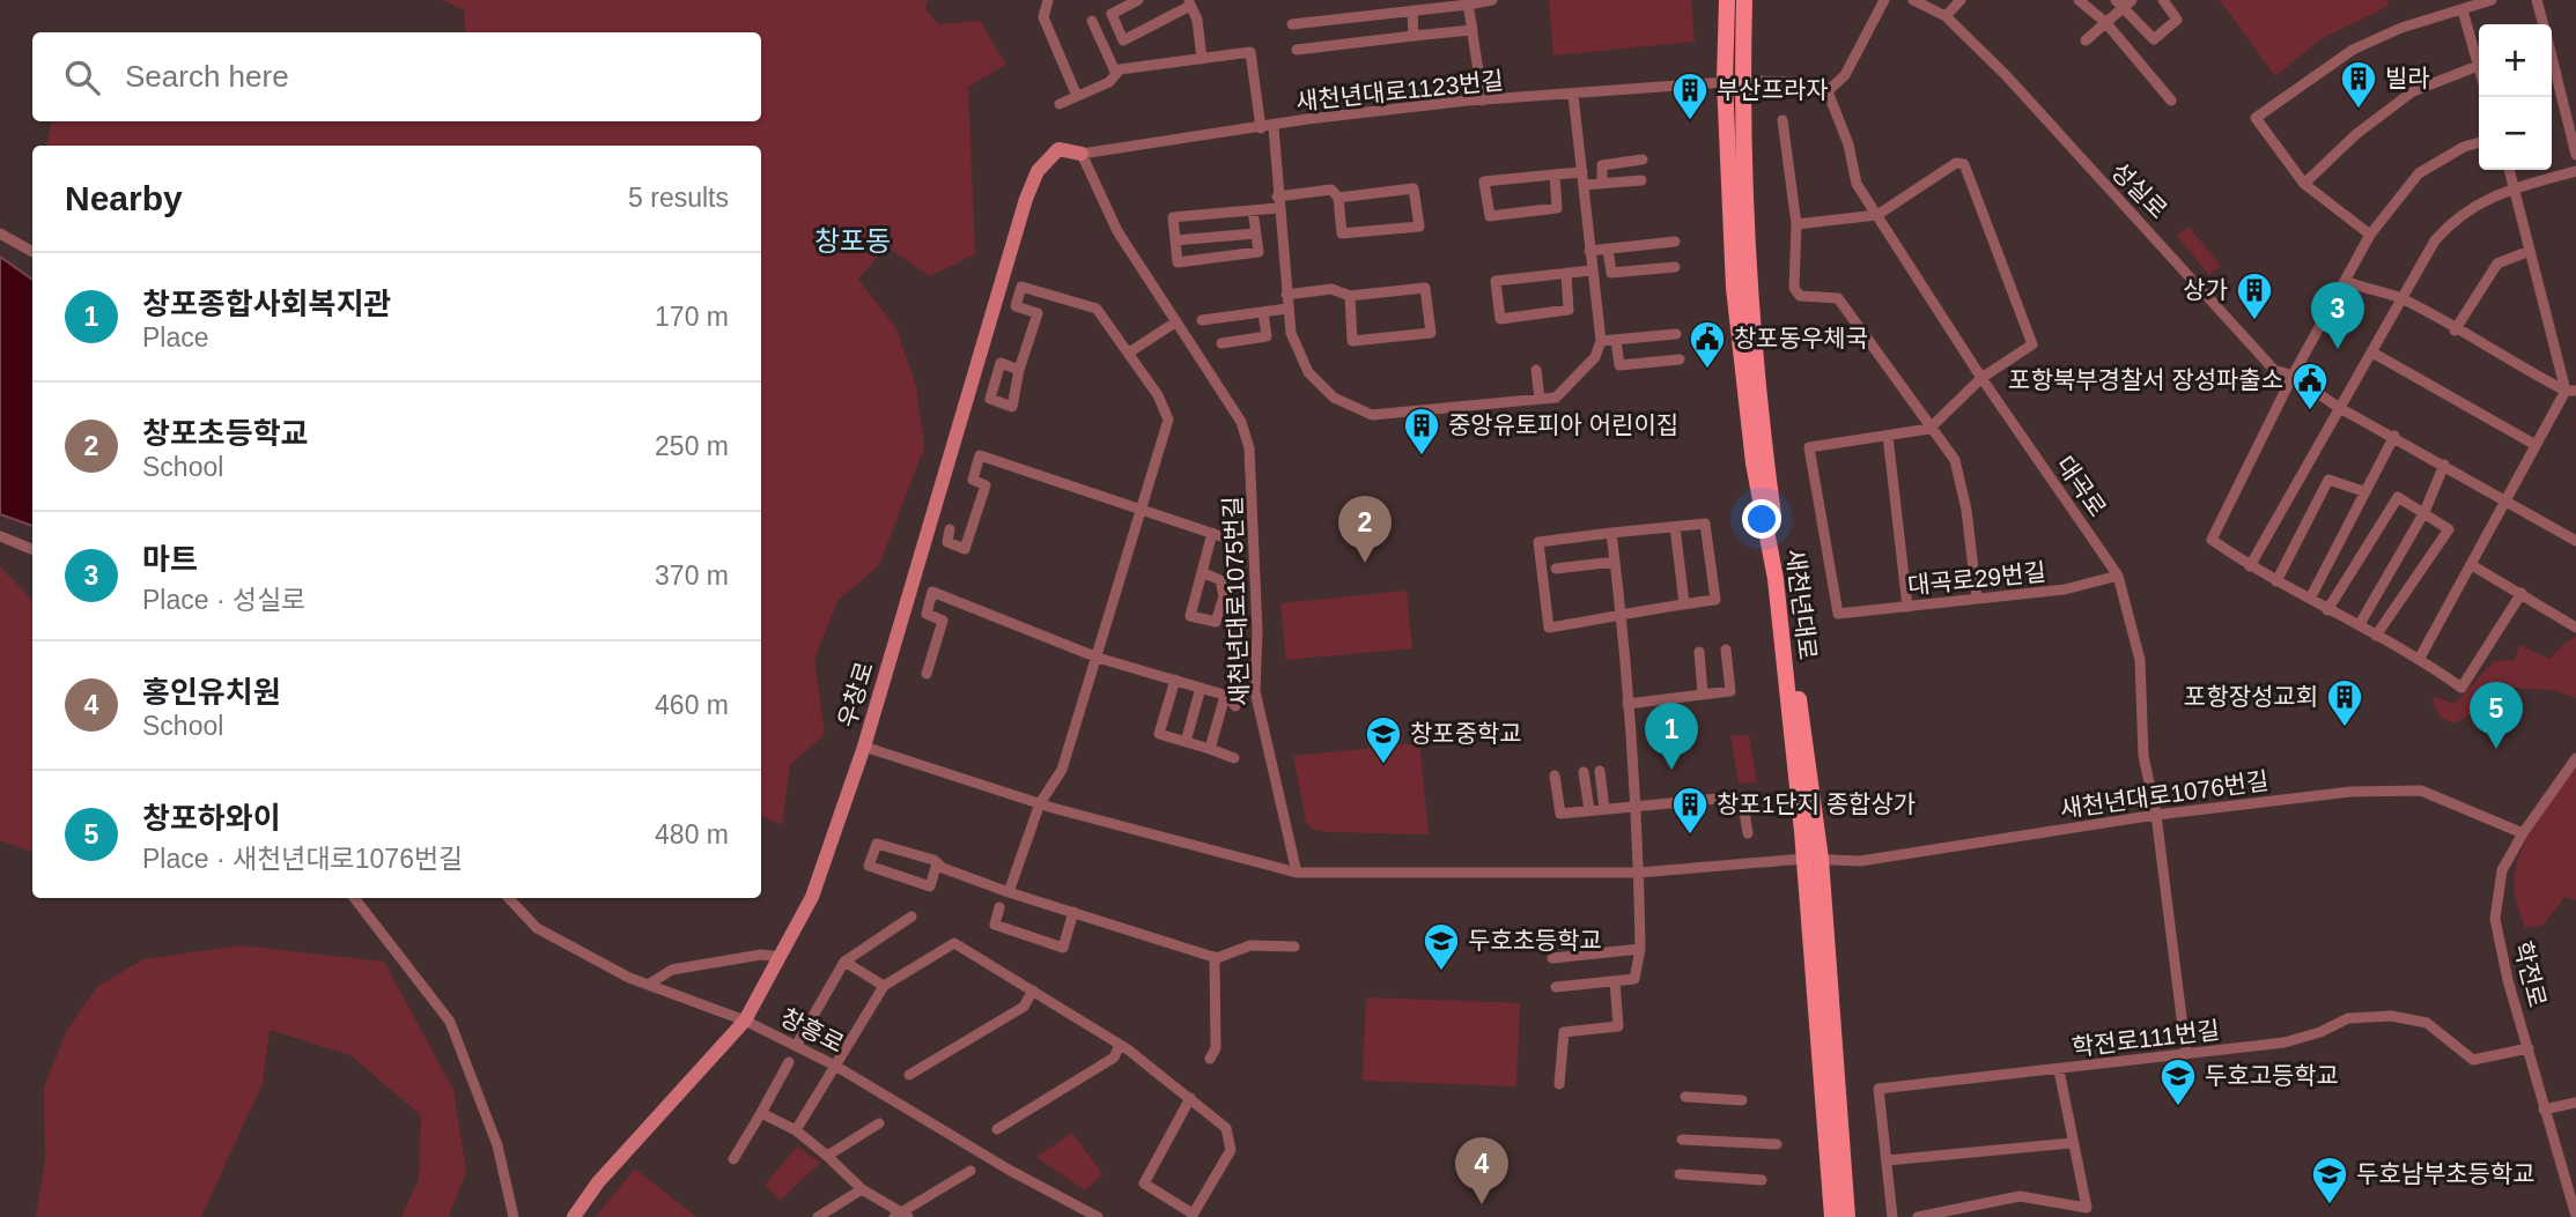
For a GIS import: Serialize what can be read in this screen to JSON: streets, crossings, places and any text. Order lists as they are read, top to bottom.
{
  "streets": {
    "main road": ["새천년대로", "우창로"],
    "street": [
      "새천년대로1123번길",
      "성실로",
      "대곡로",
      "대곡로29번길",
      "새천년대로1075번길",
      "새천년대로1076번길",
      "학전로",
      "창흥로",
      "학전로111번길"
    ]
  },
  "crossings": [
    ["새천년대로1123번길", "새천년대로1075번길"],
    ["새천년대로1123번길", "새천년대로"],
    ["새천년대로1123번길", "우창로"],
    ["대곡로", "대곡로29번길"],
    ["대곡로", "새천년대로1076번길"],
    ["대곡로", "학전로111번길"],
    ["새천년대로1075번길", "우창로"],
    ["새천년대로", "새천년대로1076번길"],
    ["우창로", "창흥로"],
    ["새천년대로1076번길", "학전로"],
    ["학전로", "학전로111번길"]
  ],
  "districts": ["창포동"],
  "places": {
    "building": [
      "빌라",
      "부산프라자",
      "상가",
      "중앙유토피아 어린이집",
      "포항장성교회",
      "창포1단지 종합상가"
    ],
    "public building": ["창포동우체국", "포항북부경찰서 장성파출소"],
    "school or university": [
      "창포중학교",
      "두호초등학교",
      "두호고등학교",
      "두호남부초등학교"
    ]
  },
  "page": {
    "map_buttons": ["+", "−"],
    "search": "Search here",
    "heading": ["Nearby", "5 results"],
    "list": [
      {
        "mark": "1",
        "name": "창포종합사회복지관",
        "note": "Place",
        "value": "170 m"
      },
      {
        "mark": "2",
        "name": "창포초등학교",
        "note": "School",
        "value": "250 m"
      },
      {
        "mark": "3",
        "name": "마트",
        "note": "Place · 성실로",
        "value": "370 m"
      },
      {
        "mark": "4",
        "name": "홍인유치원",
        "note": "School",
        "value": "460 m"
      },
      {
        "mark": "5",
        "name": "창포하와이",
        "note": "Place · 새천년대로1076번길",
        "value": "480 m"
      }
    ],
    "pins": [
      "3",
      "2",
      "5",
      "1",
      "4"
    ]
  }
}
